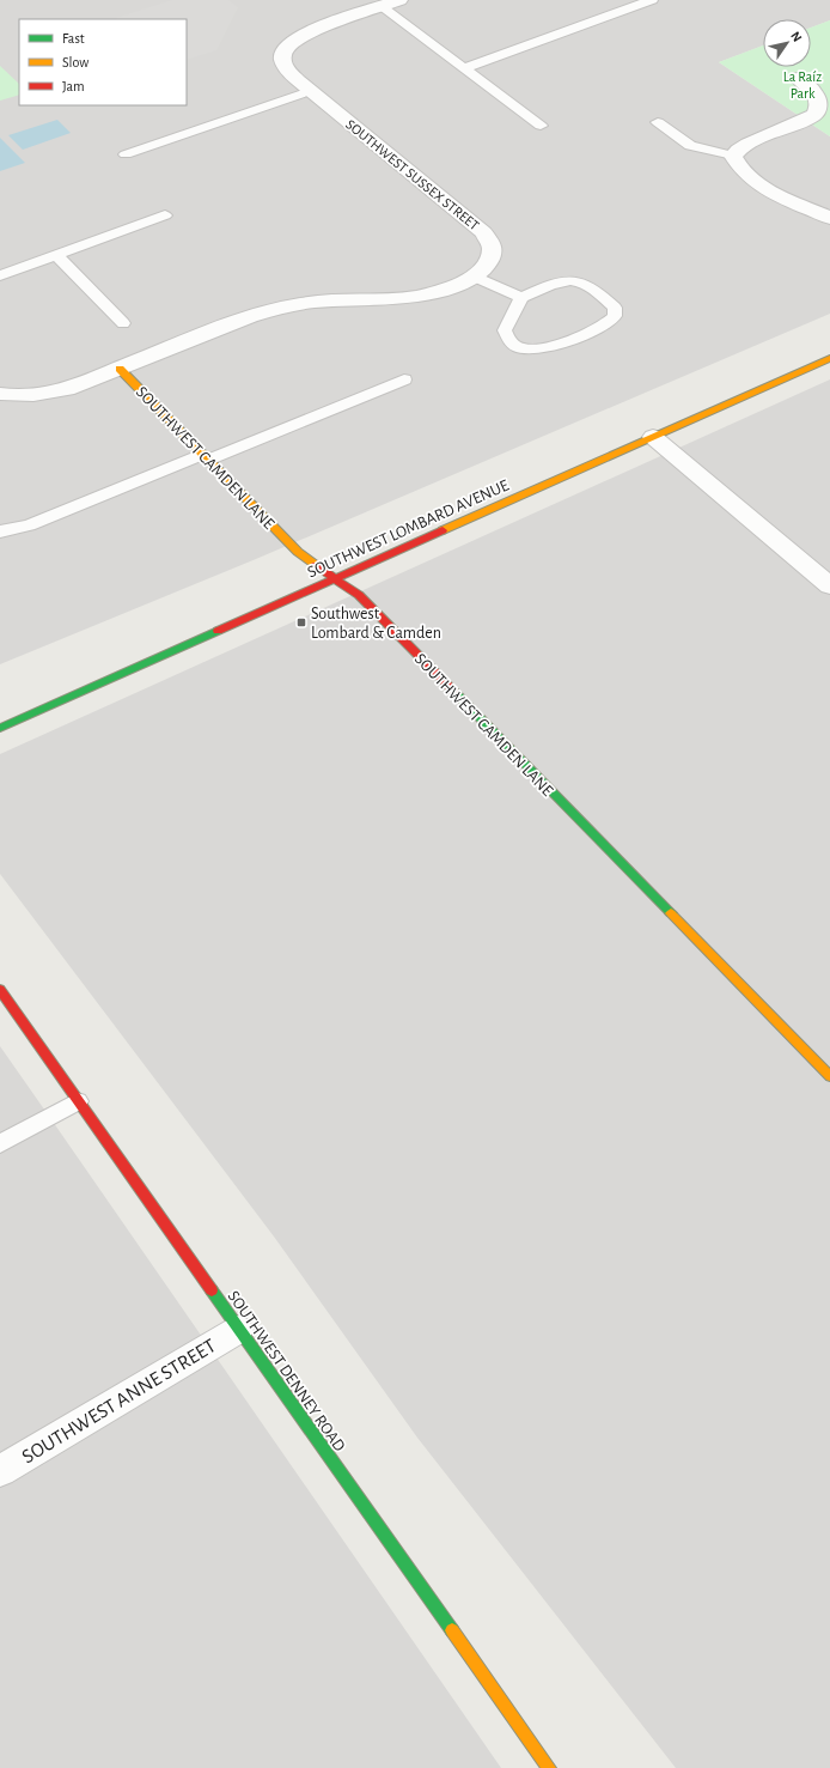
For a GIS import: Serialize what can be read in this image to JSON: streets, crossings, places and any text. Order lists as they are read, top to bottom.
{
  "streets": {
    "street": [
      "SOUTHWEST SUSSEX STREET",
      "SOUTHWEST CAMDEN LANE",
      "SOUTHWEST LOMBARD AVENUE",
      "SOUTHWEST DENNEY ROAD",
      "SOUTHWEST ANNE STREET"
    ]
  },
  "crossings": [
    ["SOUTHWEST SUSSEX STREET", "SOUTHWEST CAMDEN LANE"],
    ["SOUTHWEST CAMDEN LANE", "SOUTHWEST LOMBARD AVENUE"],
    ["SOUTHWEST DENNEY ROAD", "SOUTHWEST ANNE STREET"]
  ],
  "parks": ["La Raíz Park"],
  "places": {
    "transit": ["Southwest Lombard & Camden"]
  },
  "legend": ["Fast", "Slow", "Jam"],
  "north": "top right"
}
